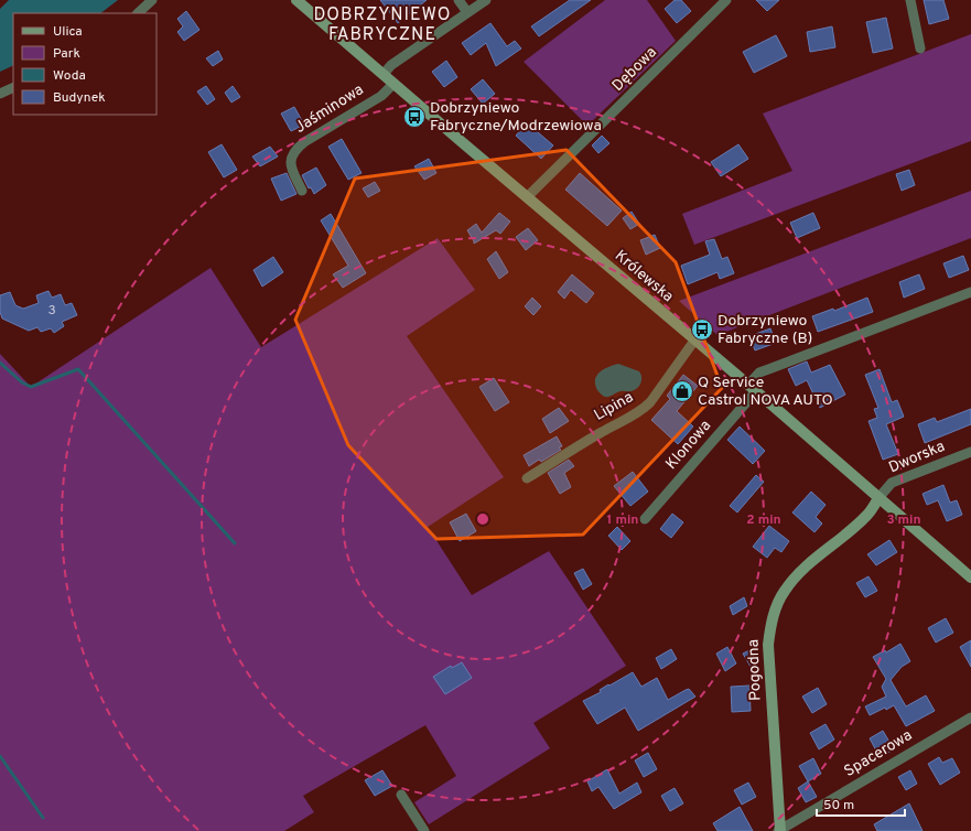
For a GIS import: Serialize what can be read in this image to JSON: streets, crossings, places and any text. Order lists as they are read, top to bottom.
{
  "streets": {
    "street": [
      "Dębowa",
      "Jaśminowa",
      "Królewska",
      "Lipina",
      "Klonowa",
      "Dworska",
      "Pogodna",
      "Spacerowa"
    ]
  },
  "crossings": [
    ["Dębowa", "Królewska"],
    ["Jaśminowa", "Królewska"],
    ["Królewska", "Lipina"],
    ["Królewska", "Klonowa"],
    ["Królewska", "Dworska"],
    ["Królewska", "Pogodna"],
    ["Dworska", "Pogodna"],
    ["Pogodna", "Spacerowa"]
  ],
  "districts": ["DOBRZYNIEWO FABRYCZNE"],
  "places": {
    "bus stop": ["Dobrzyniewo Fabryczne/Modrzewiowa", "Dobrzyniewo Fabryczne (B)"],
    "shop": ["Q Service Castrol NOVA AUTO"]
  },
  "house_numbers": ["3"],
  "legend": [
    "Ulica",
    "Park",
    "Woda",
    "Budynek"
  ],
  "scale_bar": "50 m",
  "rings": ["1 min", "2 min", "3 min"]
}
